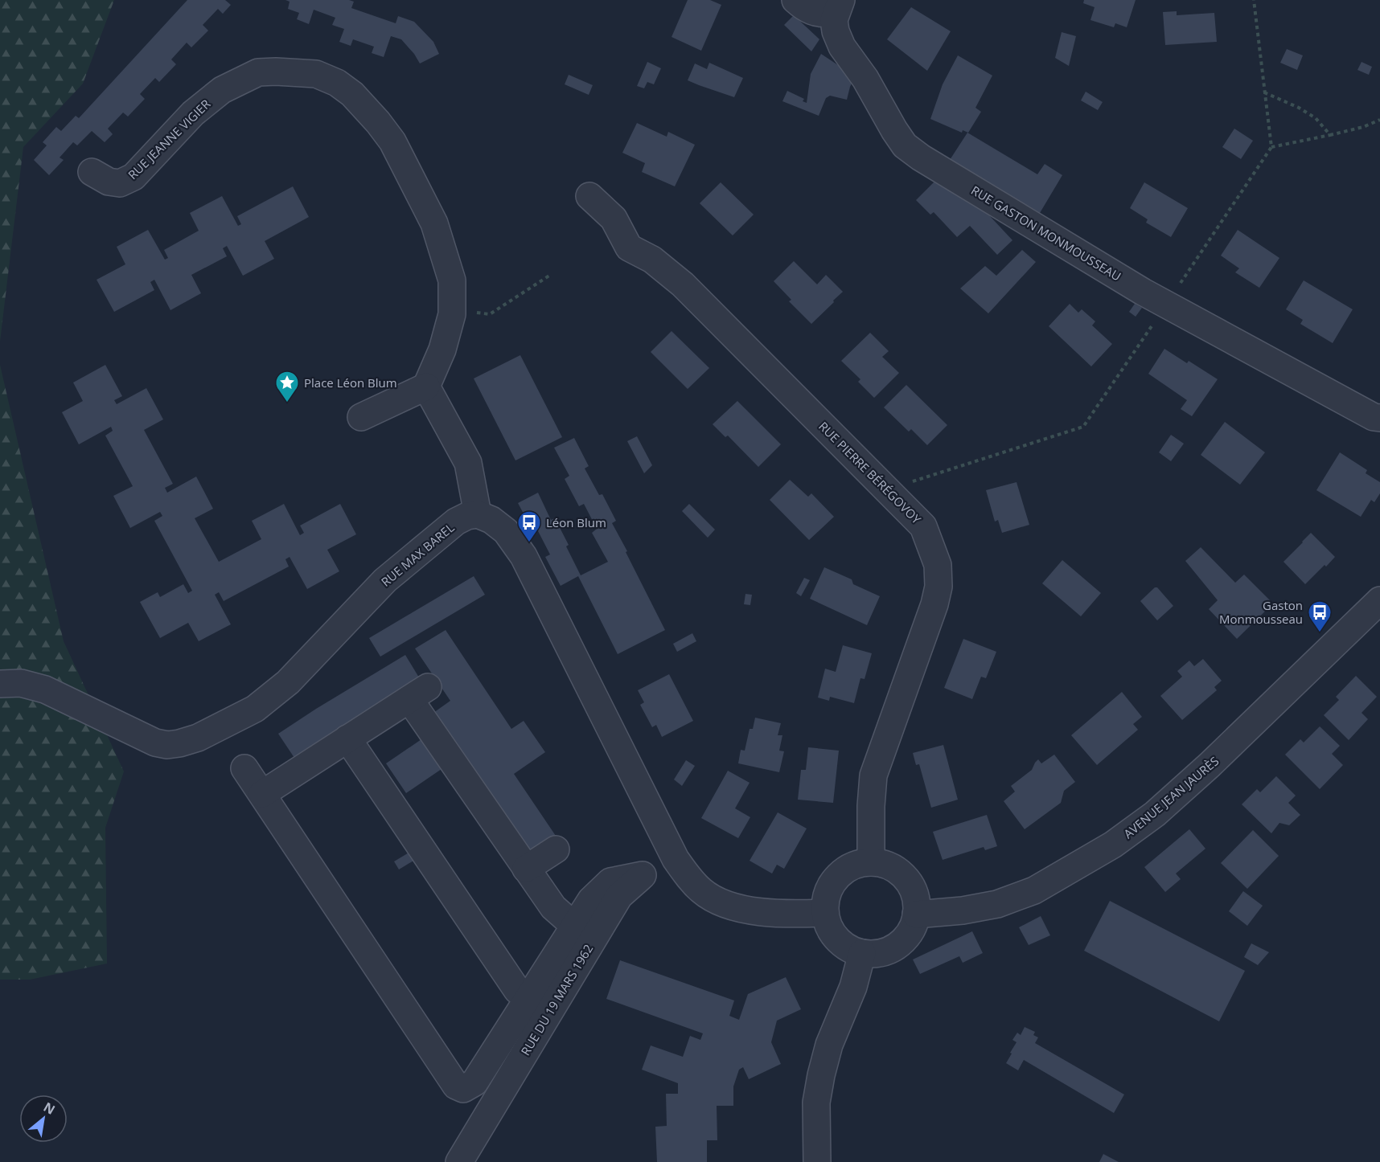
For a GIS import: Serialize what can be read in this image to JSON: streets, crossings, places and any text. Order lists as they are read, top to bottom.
{
  "streets": {
    "street": [
      "RUE JEANNE VIGIER",
      "RUE GASTON MONMOUSSEAU",
      "RUE PIERRE BÉRÉGOVOY",
      "RUE MAX BAREL",
      "AVENUE JEAN JAURÈS",
      "RUE DU 19 MARS 1962"
    ]
  },
  "crossings": [
    ["RUE PIERRE BÉRÉGOVOY", "AVENUE JEAN JAURÈS"]
  ],
  "places": {
    "place": ["Place Léon Blum"],
    "bus stop": ["Léon Blum", "Gaston Monmousseau"]
  },
  "north": "top right"
}
